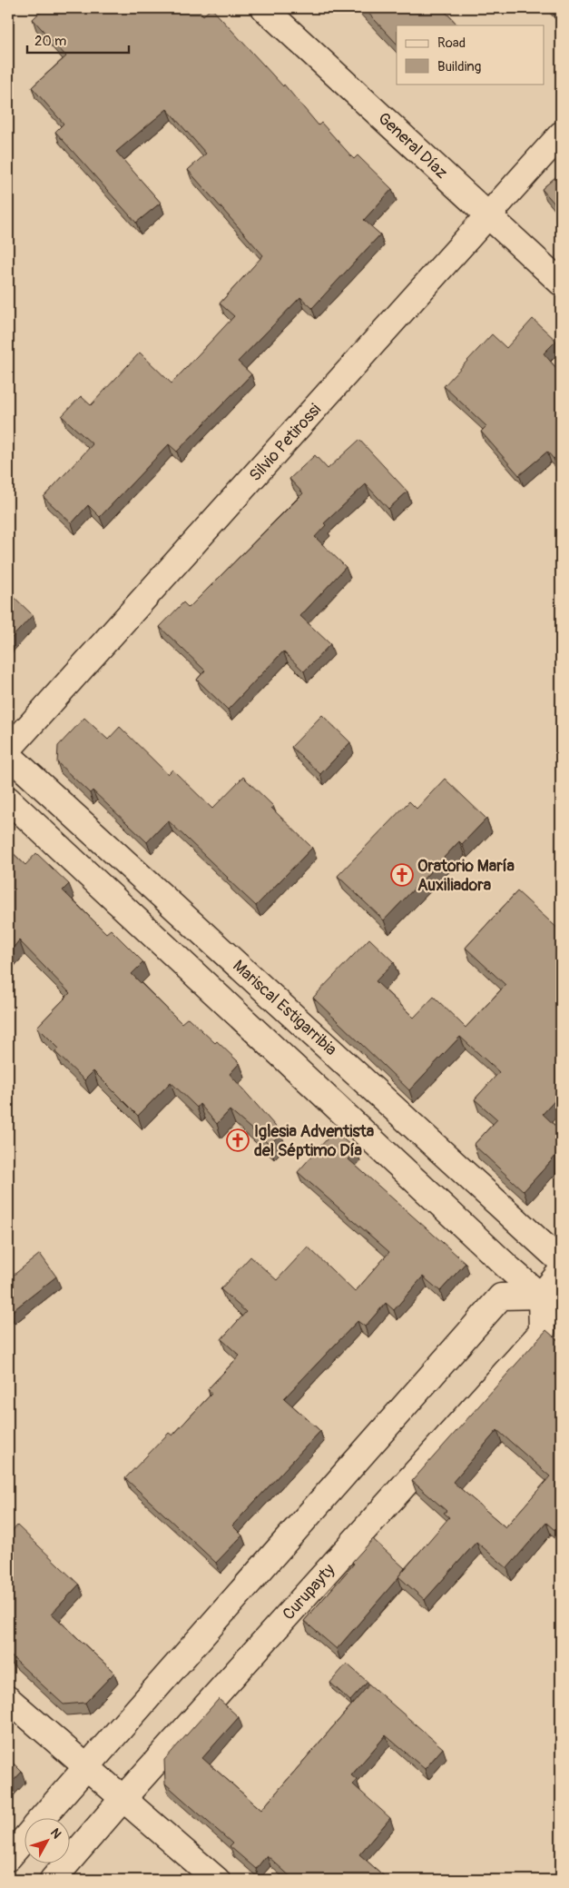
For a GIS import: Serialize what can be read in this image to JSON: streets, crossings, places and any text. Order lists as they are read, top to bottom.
{
  "streets": {
    "street": [
      "General Díaz",
      "Silvio Petirossi",
      "Mariscal Estigarribia",
      "Curupayty"
    ]
  },
  "crossings": [
    ["General Díaz", "Silvio Petirossi"]
  ],
  "places": {
    "church": ["Oratorio María Auxiliadora", "Iglesia Adventista del Séptimo Día"]
  },
  "legend": ["Road", "Building"],
  "scale_bar": "20 m",
  "north": "top right"
}
